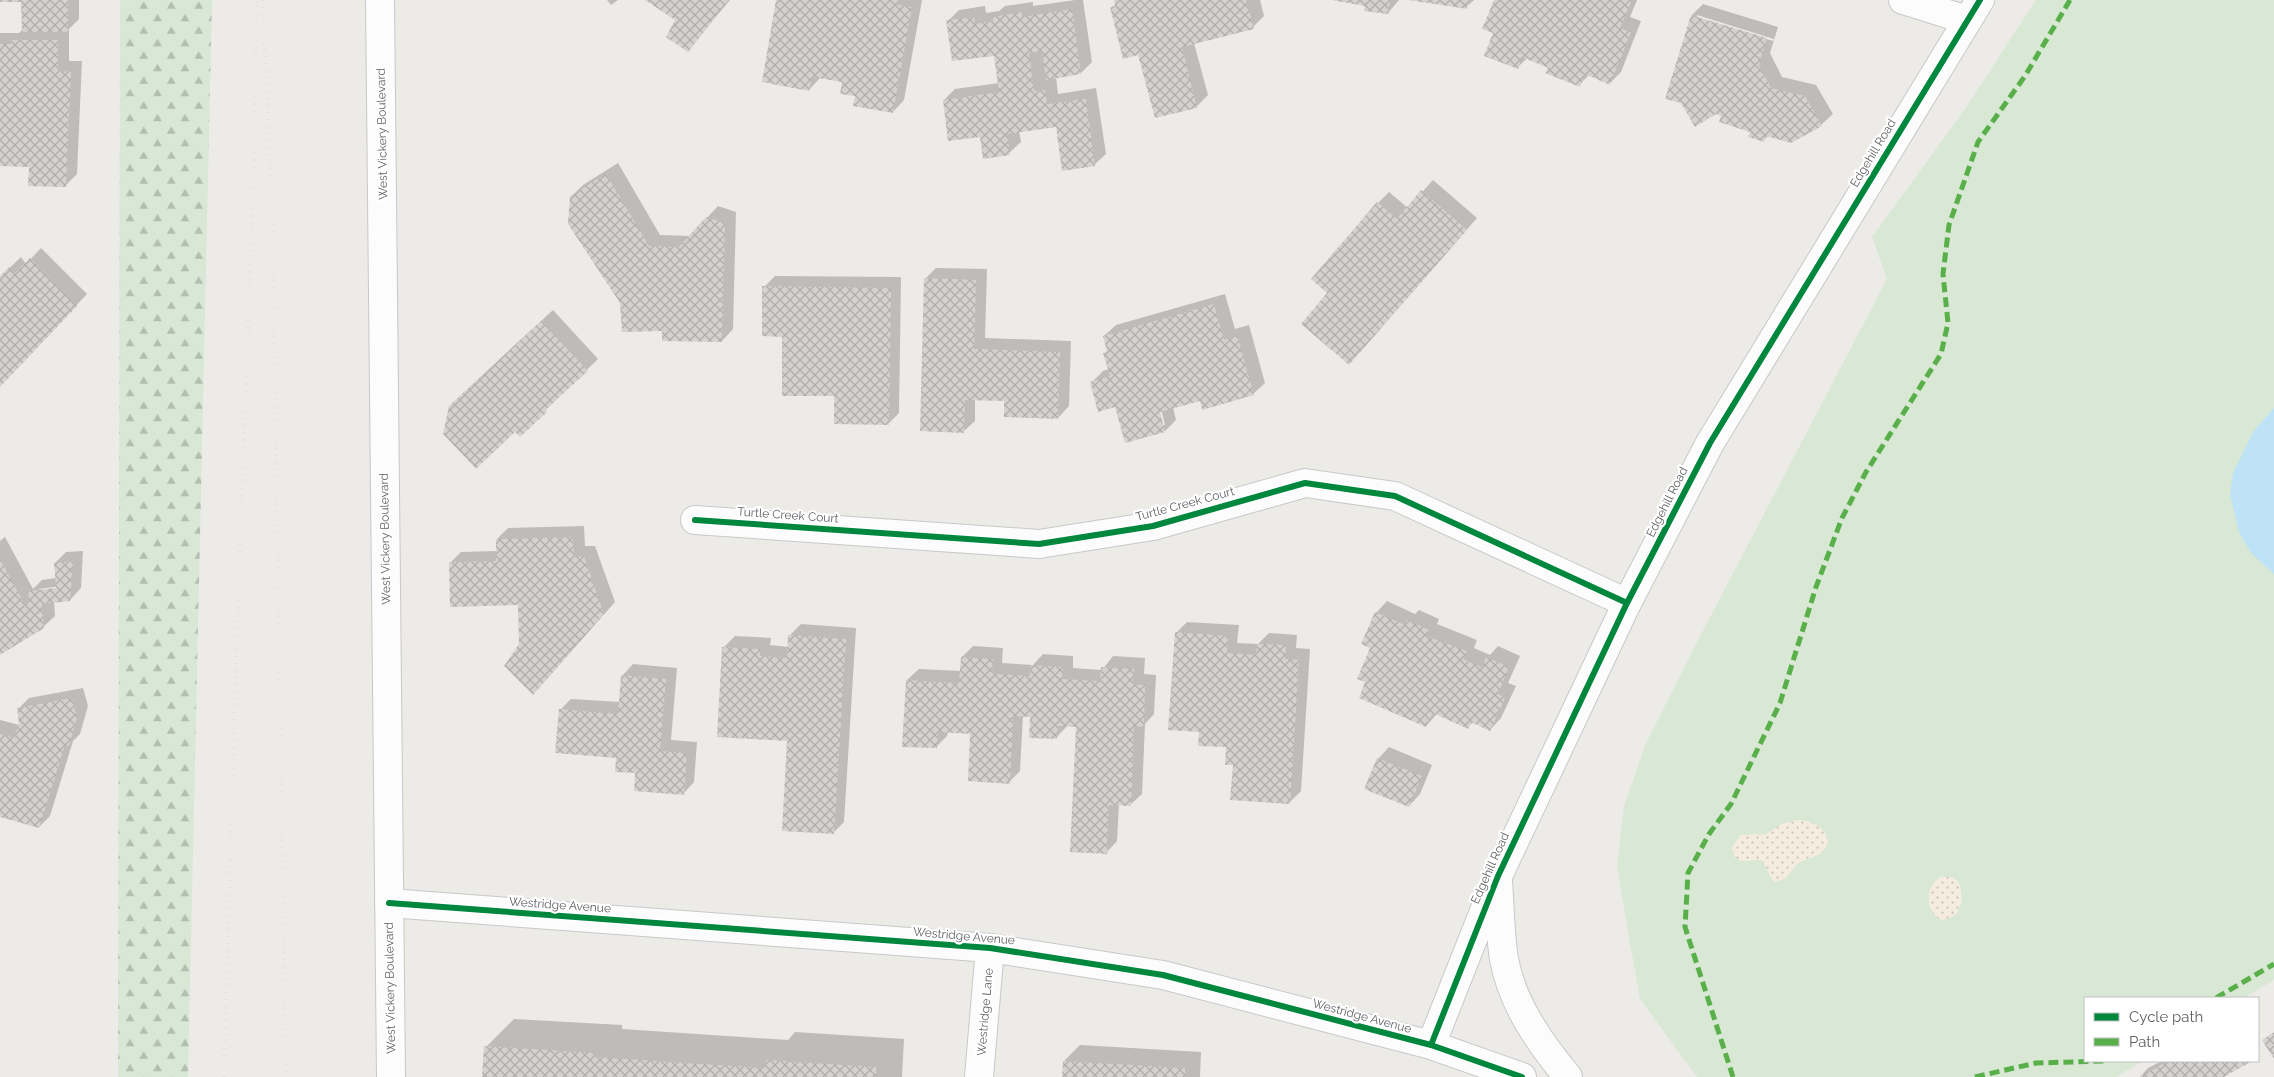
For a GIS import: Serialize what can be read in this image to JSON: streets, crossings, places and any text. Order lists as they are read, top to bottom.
{
  "streets": {
    "street": [
      "West Vickery Boulevard",
      "Edgehill Road",
      "Turtle Creek Court",
      "Westridge Avenue",
      "Westridge Lane"
    ]
  },
  "crossings": [
    ["West Vickery Boulevard", "Westridge Avenue"],
    ["Edgehill Road", "Turtle Creek Court"],
    ["Edgehill Road", "Westridge Avenue"],
    ["Westridge Avenue", "Westridge Lane"]
  ],
  "legend": ["Cycle path", "Path"]
}
